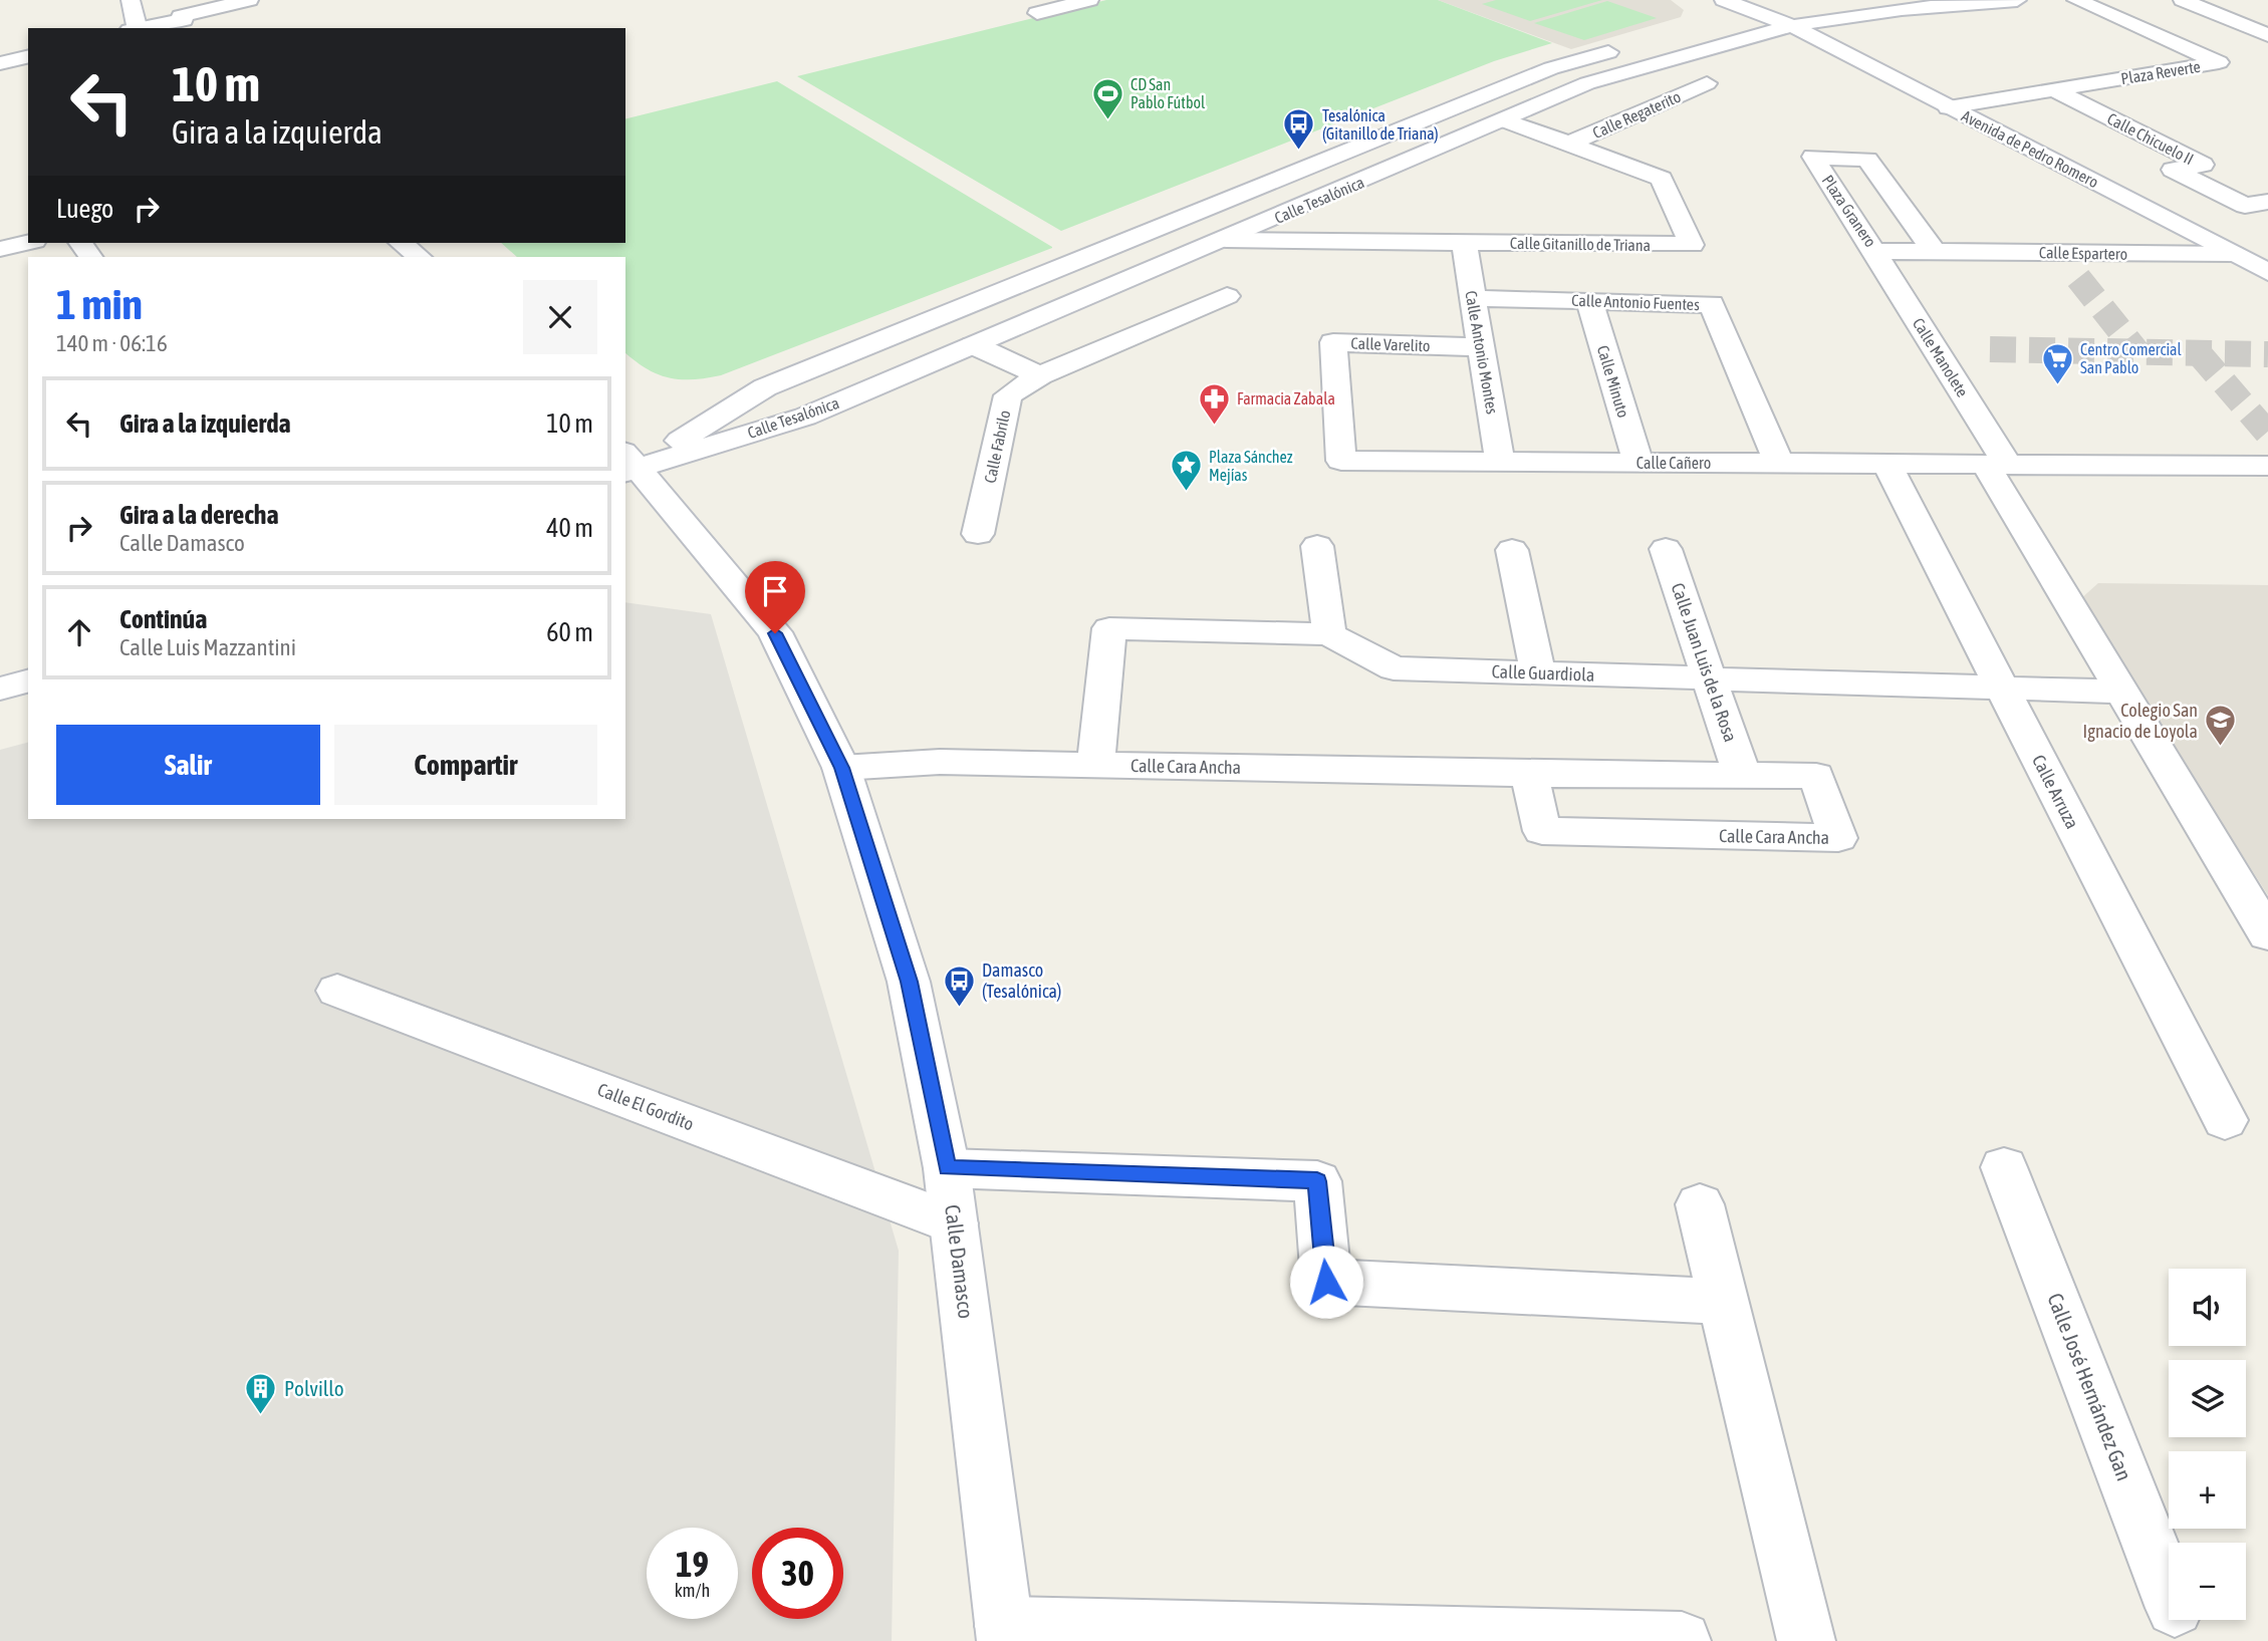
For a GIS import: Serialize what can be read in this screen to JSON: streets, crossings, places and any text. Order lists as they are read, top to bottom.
{
  "streets": {
    "street": [
      "Plaza Reverte",
      "Calle Regaterito",
      "Calle Chicuelo II",
      "Avenida de Pedro Romero",
      "Calle Tesalónica",
      "Plaza Granero",
      "Calle Gitanillo de Triana",
      "Calle Espartero",
      "Calle Antonio Fuentes",
      "Calle Varelito",
      "Calle Antonio Montes",
      "Calle Manolete",
      "Calle Minuto",
      "Calle Fabrilo",
      "Calle Cañero",
      "Calle Juan Luis de la Rosa",
      "Calle Guardiola",
      "Calle Cara Ancha",
      "Calle Arruza",
      "Calle El Gordito",
      "Calle Damasco",
      "Calle José Hernández Gan"
    ]
  },
  "crossings": [
    ["Plaza Reverte", "Calle Chicuelo II"],
    ["Plaza Reverte", "Avenida de Pedro Romero"],
    ["Calle Regaterito", "Calle Gitanillo de Triana"],
    ["Avenida de Pedro Romero", "Calle Tesalónica"],
    ["Avenida de Pedro Romero", "Calle Espartero"],
    ["Calle Tesalónica", "Calle Gitanillo de Triana"],
    ["Calle Tesalónica", "Calle Damasco"],
    ["Plaza Granero", "Calle Espartero"],
    ["Plaza Granero", "Calle Manolete"],
    ["Calle Gitanillo de Triana", "Calle Antonio Montes"],
    ["Calle Antonio Fuentes", "Calle Antonio Montes"],
    ["Calle Antonio Fuentes", "Calle Minuto"],
    ["Calle Antonio Fuentes", "Calle Cañero"],
    ["Calle Varelito", "Calle Antonio Montes"],
    ["Calle Varelito", "Calle Cañero"],
    ["Calle Antonio Montes", "Calle Cañero"],
    ["Calle Manolete", "Calle Cañero"],
    ["Calle Manolete", "Calle Guardiola"],
    ["Calle Minuto", "Calle Cañero"],
    ["Calle Cañero", "Calle Arruza"],
    ["Calle Juan Luis de la Rosa", "Calle Guardiola"],
    ["Calle Juan Luis de la Rosa", "Calle Cara Ancha"],
    ["Calle Guardiola", "Calle Cara Ancha"],
    ["Calle Guardiola", "Calle Arruza"],
    ["Calle Cara Ancha", "Calle Damasco"],
    ["Calle El Gordito", "Calle Damasco"]
  ],
  "places": {
    "sports": ["CD San Pablo Fútbol"],
    "bus stop": ["Tesalónica (Gitanillo de Triana)", "Damasco (Tesalónica)"],
    "supermarket": ["Centro Comercial San Pablo"],
    "pharmacy": ["Farmacia Zabala"],
    "place": ["Plaza Sánchez Mejías"],
    "school or university": ["Colegio San Ignacio de Loyola"],
    "building": ["Polvillo"]
  },
  "page": {
    "turn": ["10 m", "Gira a la izquierda"],
    "then": "Luego",
    "heading": ["1 min", "140 m · 06:16"],
    "list": [
      {
        "name": "Gira a la izquierda",
        "value": "10 m"
      },
      {
        "name": "Gira a la derecha",
        "note": "Calle Damasco",
        "value": "40 m"
      },
      {
        "name": "Continúa",
        "note": "Calle Luis Mazzantini",
        "value": "60 m"
      }
    ],
    "buttons": ["Salir", "Compartir"],
    "map_buttons": ["+", "−"],
    "speed": "19 km/h",
    "limit": "30"
  }
}
